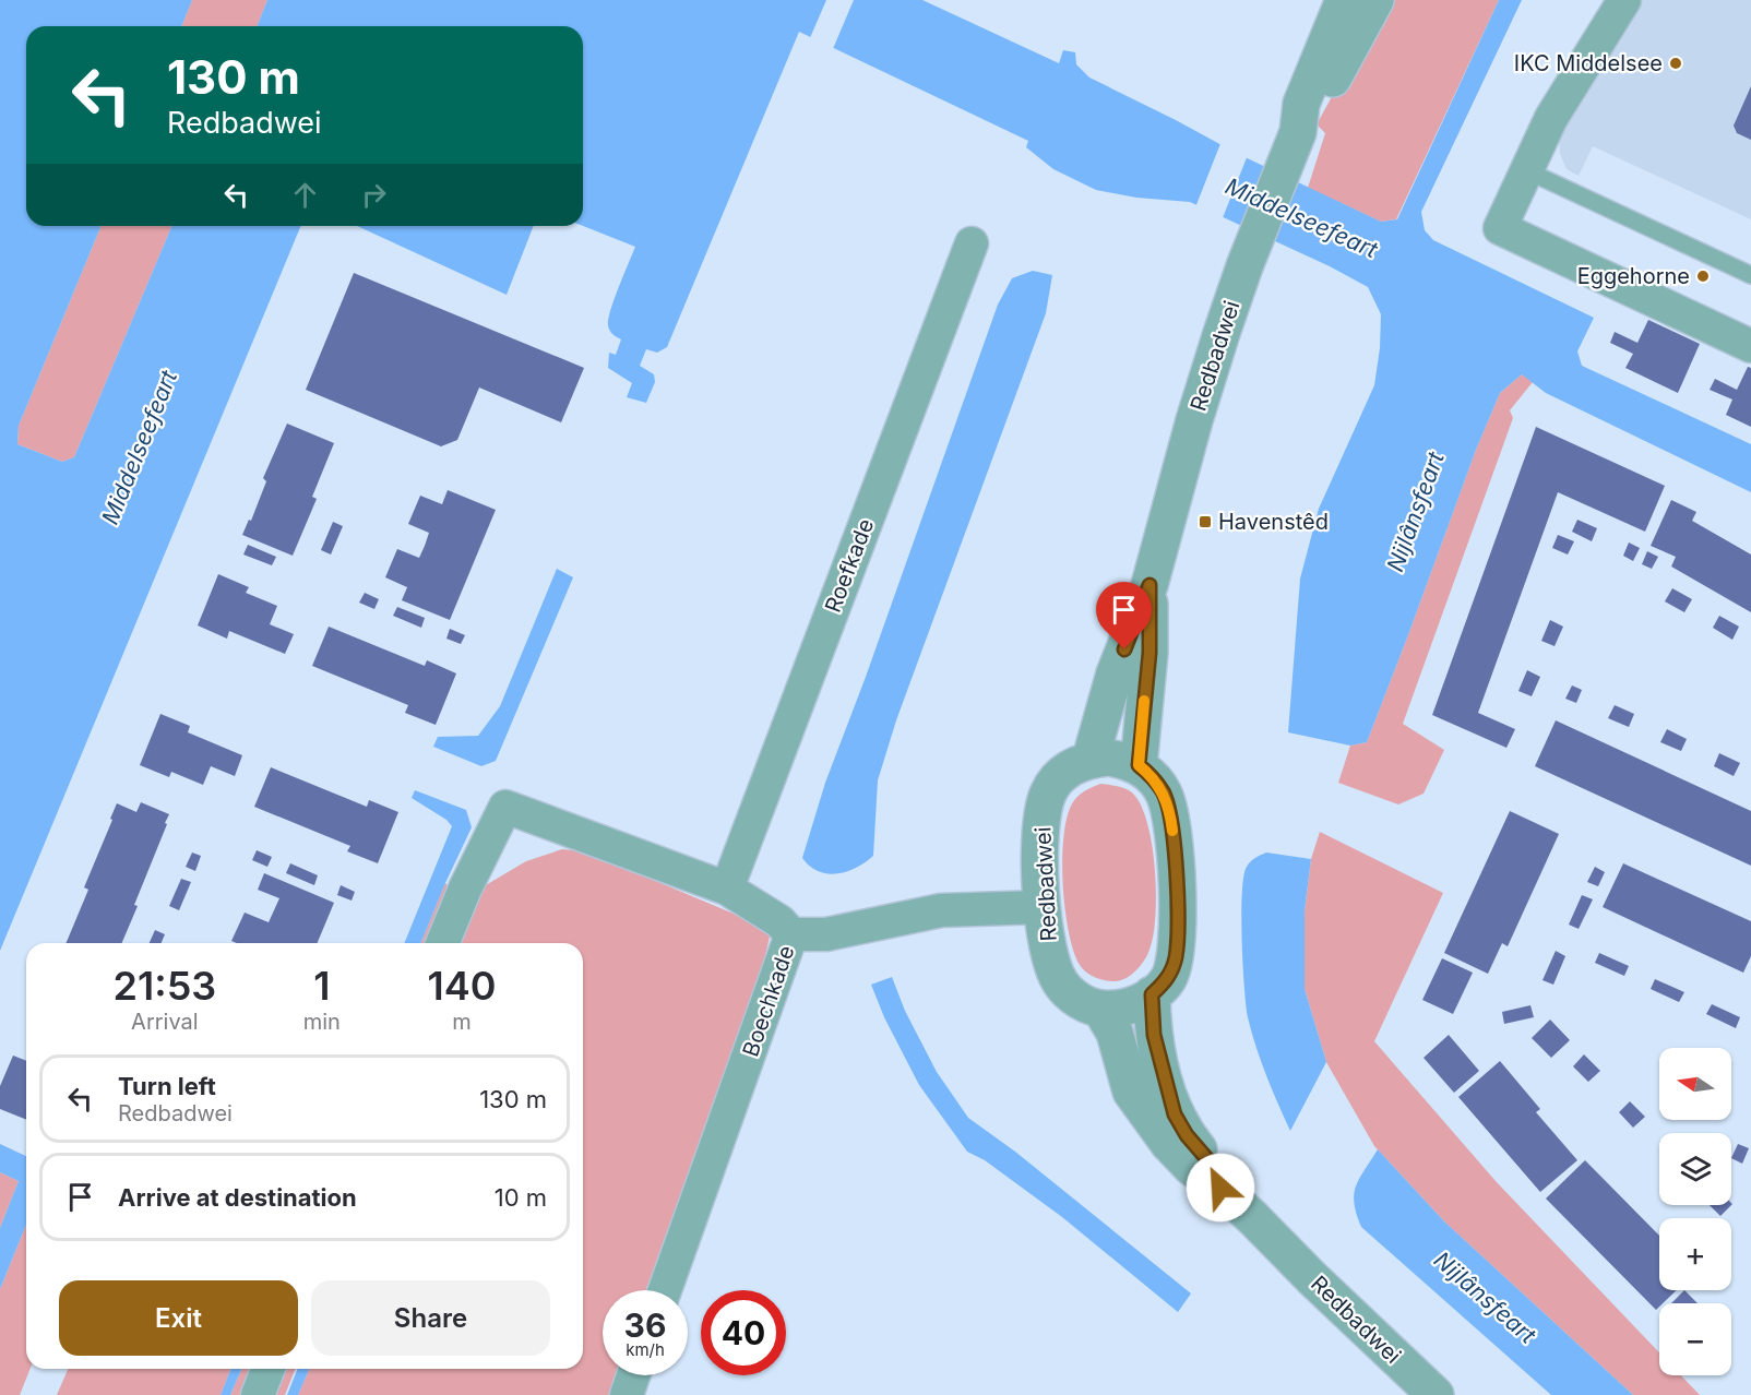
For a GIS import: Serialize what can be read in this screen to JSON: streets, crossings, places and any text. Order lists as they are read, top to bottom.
{
  "streets": {
    "street": ["Redbadwei", "Roefkade", "Boechkade"]
  },
  "crossings": [
    ["Redbadwei", "Boechkade"]
  ],
  "water": ["Middelseefeart", "Nijlânsfeart"],
  "places": {
    "other": ["IKC Middelsee", "Eggehorne"],
    "transit": ["Havenstêd"]
  },
  "north": "left",
  "page": {
    "turn": ["130 m", "Redbadwei"],
    "eta": [
      "21:53",
      "Arrival",
      "1",
      "min",
      "140",
      "m"
    ],
    "map_buttons": ["+", "−"],
    "list": [
      {
        "name": "Turn left",
        "note": "Redbadwei",
        "value": "130 m"
      },
      {
        "name": "Arrive at destination",
        "value": "10 m"
      }
    ],
    "buttons": ["Exit", "Share"],
    "speed": "36 km/h",
    "limit": "40"
  }
}
